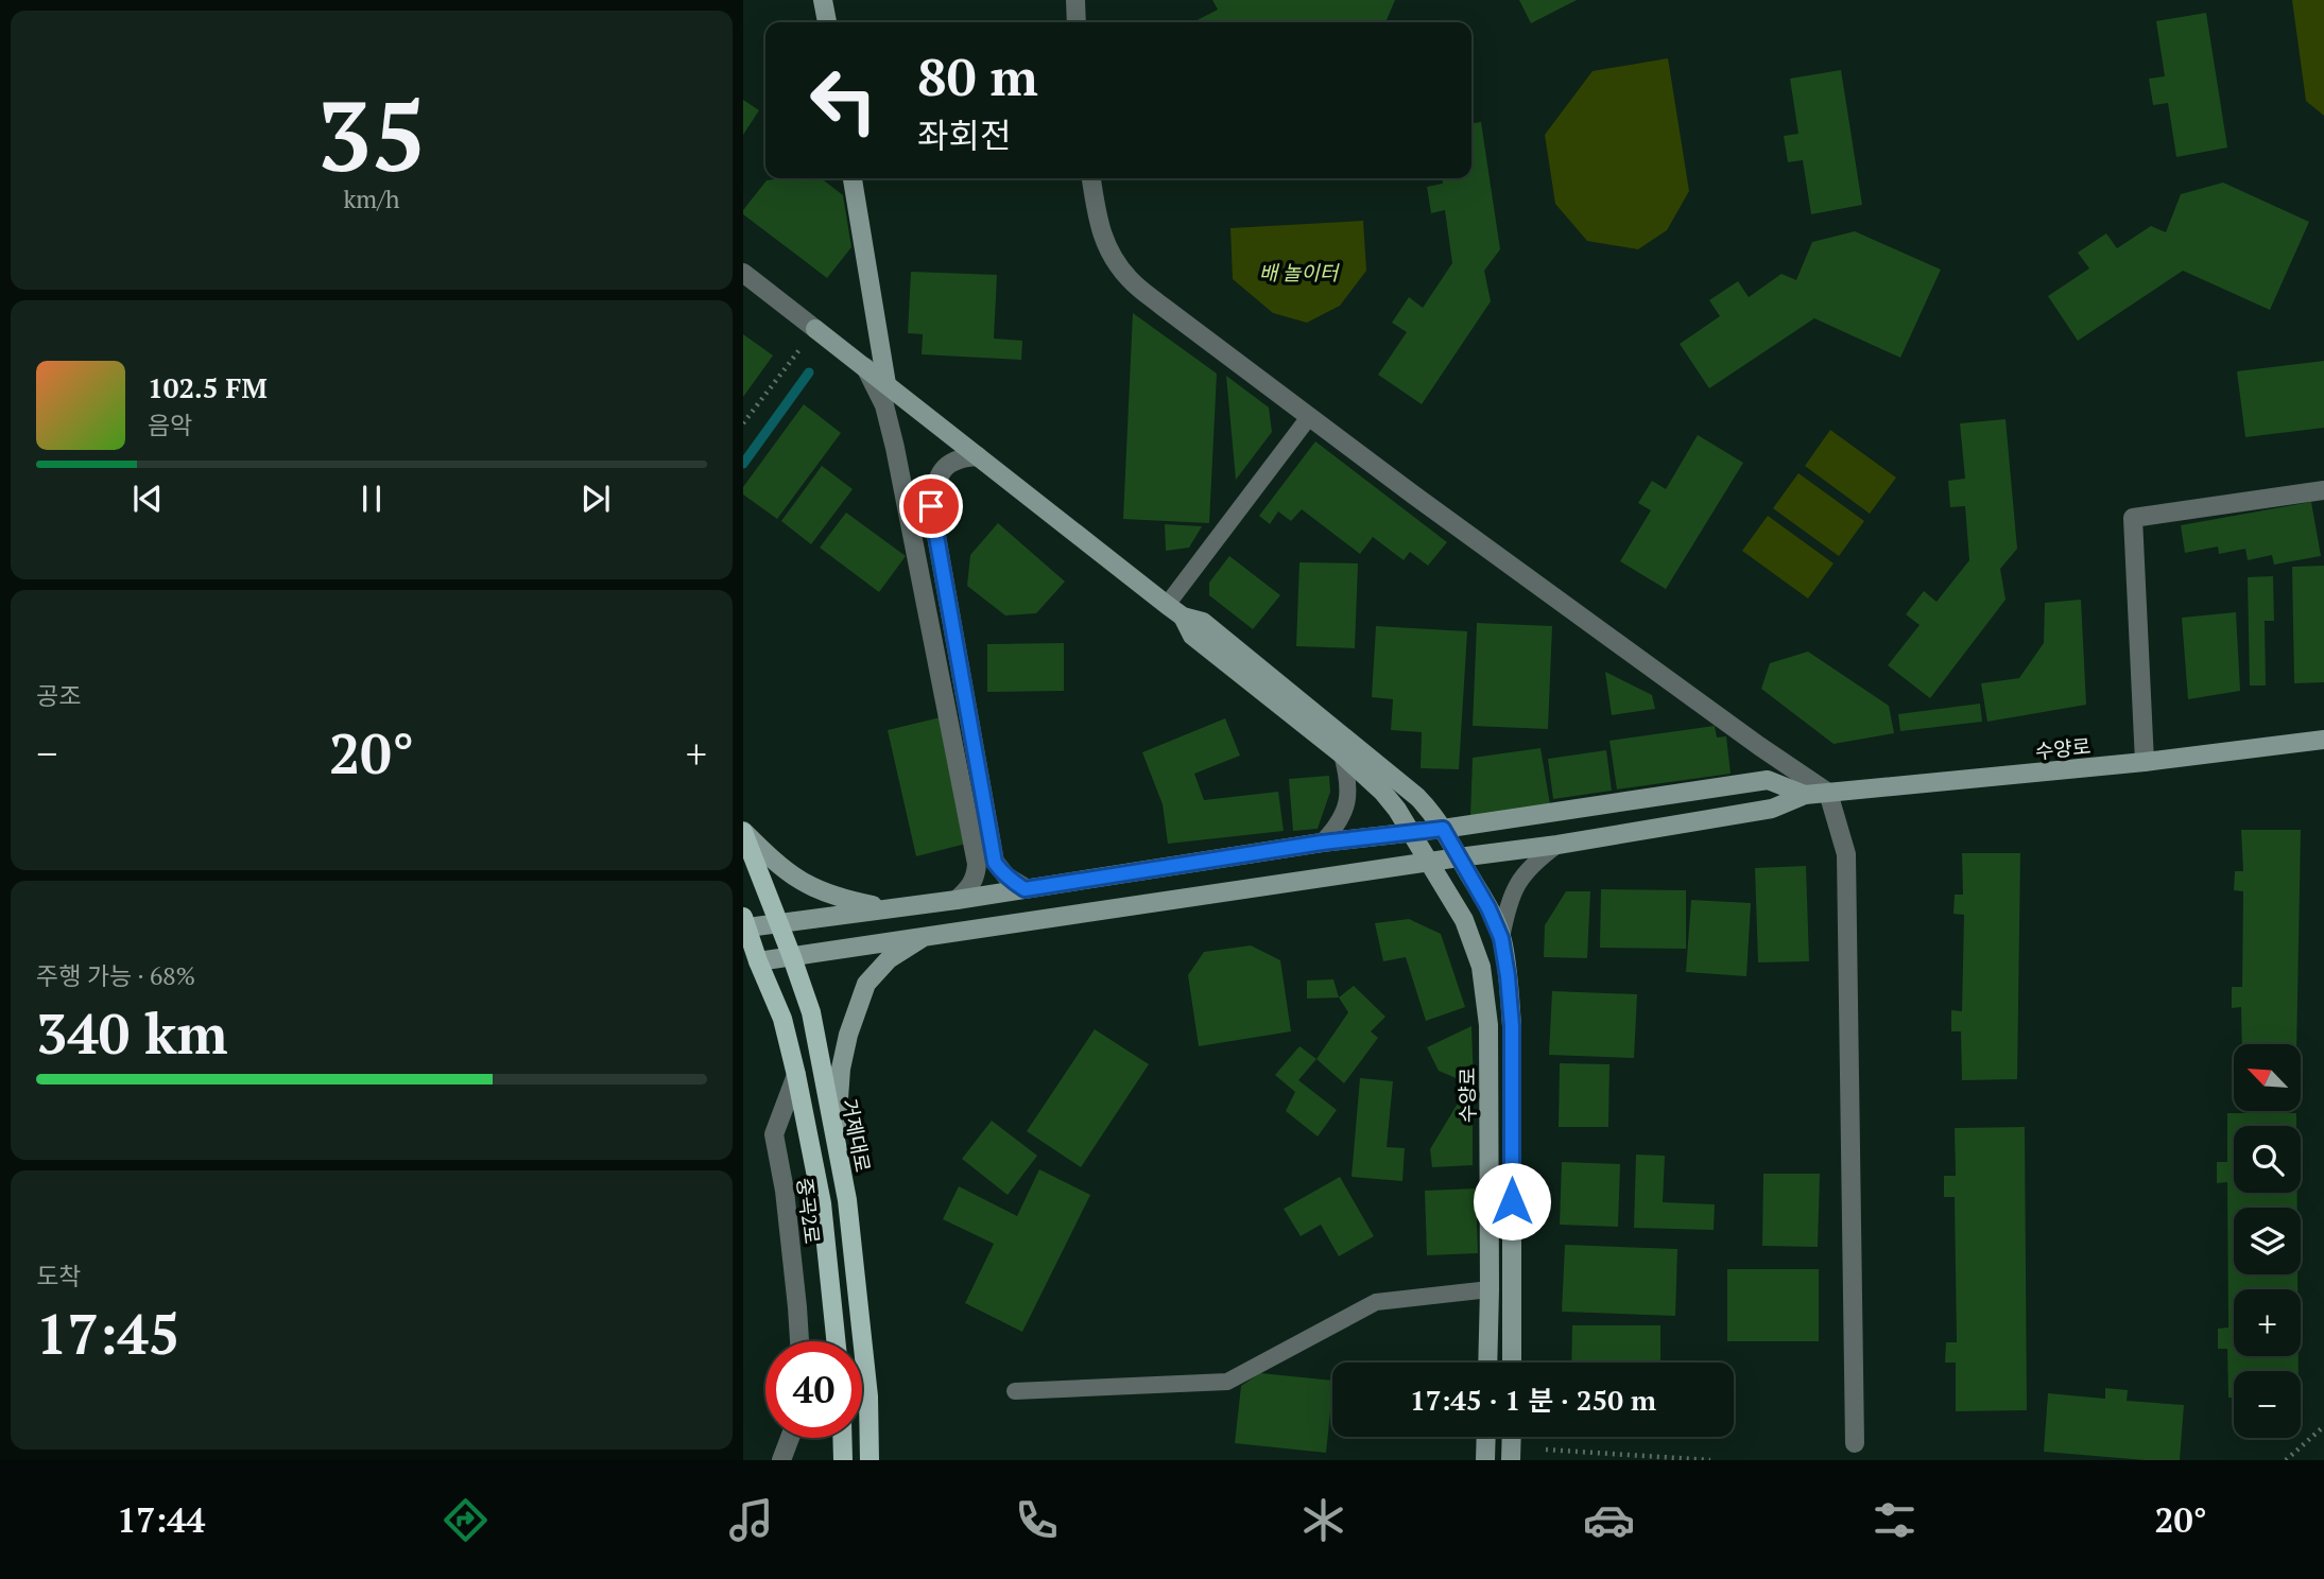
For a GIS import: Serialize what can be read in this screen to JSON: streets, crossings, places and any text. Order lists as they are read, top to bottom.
{
  "streets": {
    "main road": ["거제대로"],
    "street": ["수양로", "중곡2로"]
  },
  "crossings": [
    ["수양로", "거제대로"]
  ],
  "parks": ["배 놀이터"],
  "north": "top left",
  "page": {
    "tile": [
      ["35", "km/h"],
      "공조",
      ["주행 가능 · 68%", "340 km"],
      ["도착", "17:45"]
    ],
    "turn": ["80 m", "좌회전"],
    "song": ["102.5 FM", "음악"],
    "heat": ["−", "20°", "+"],
    "map_buttons": ["+", "−"],
    "limit": "40",
    "trip": "17:45 · 1 분 · 250 m",
    "tabs": ["17:44", "20°"]
  }
}
